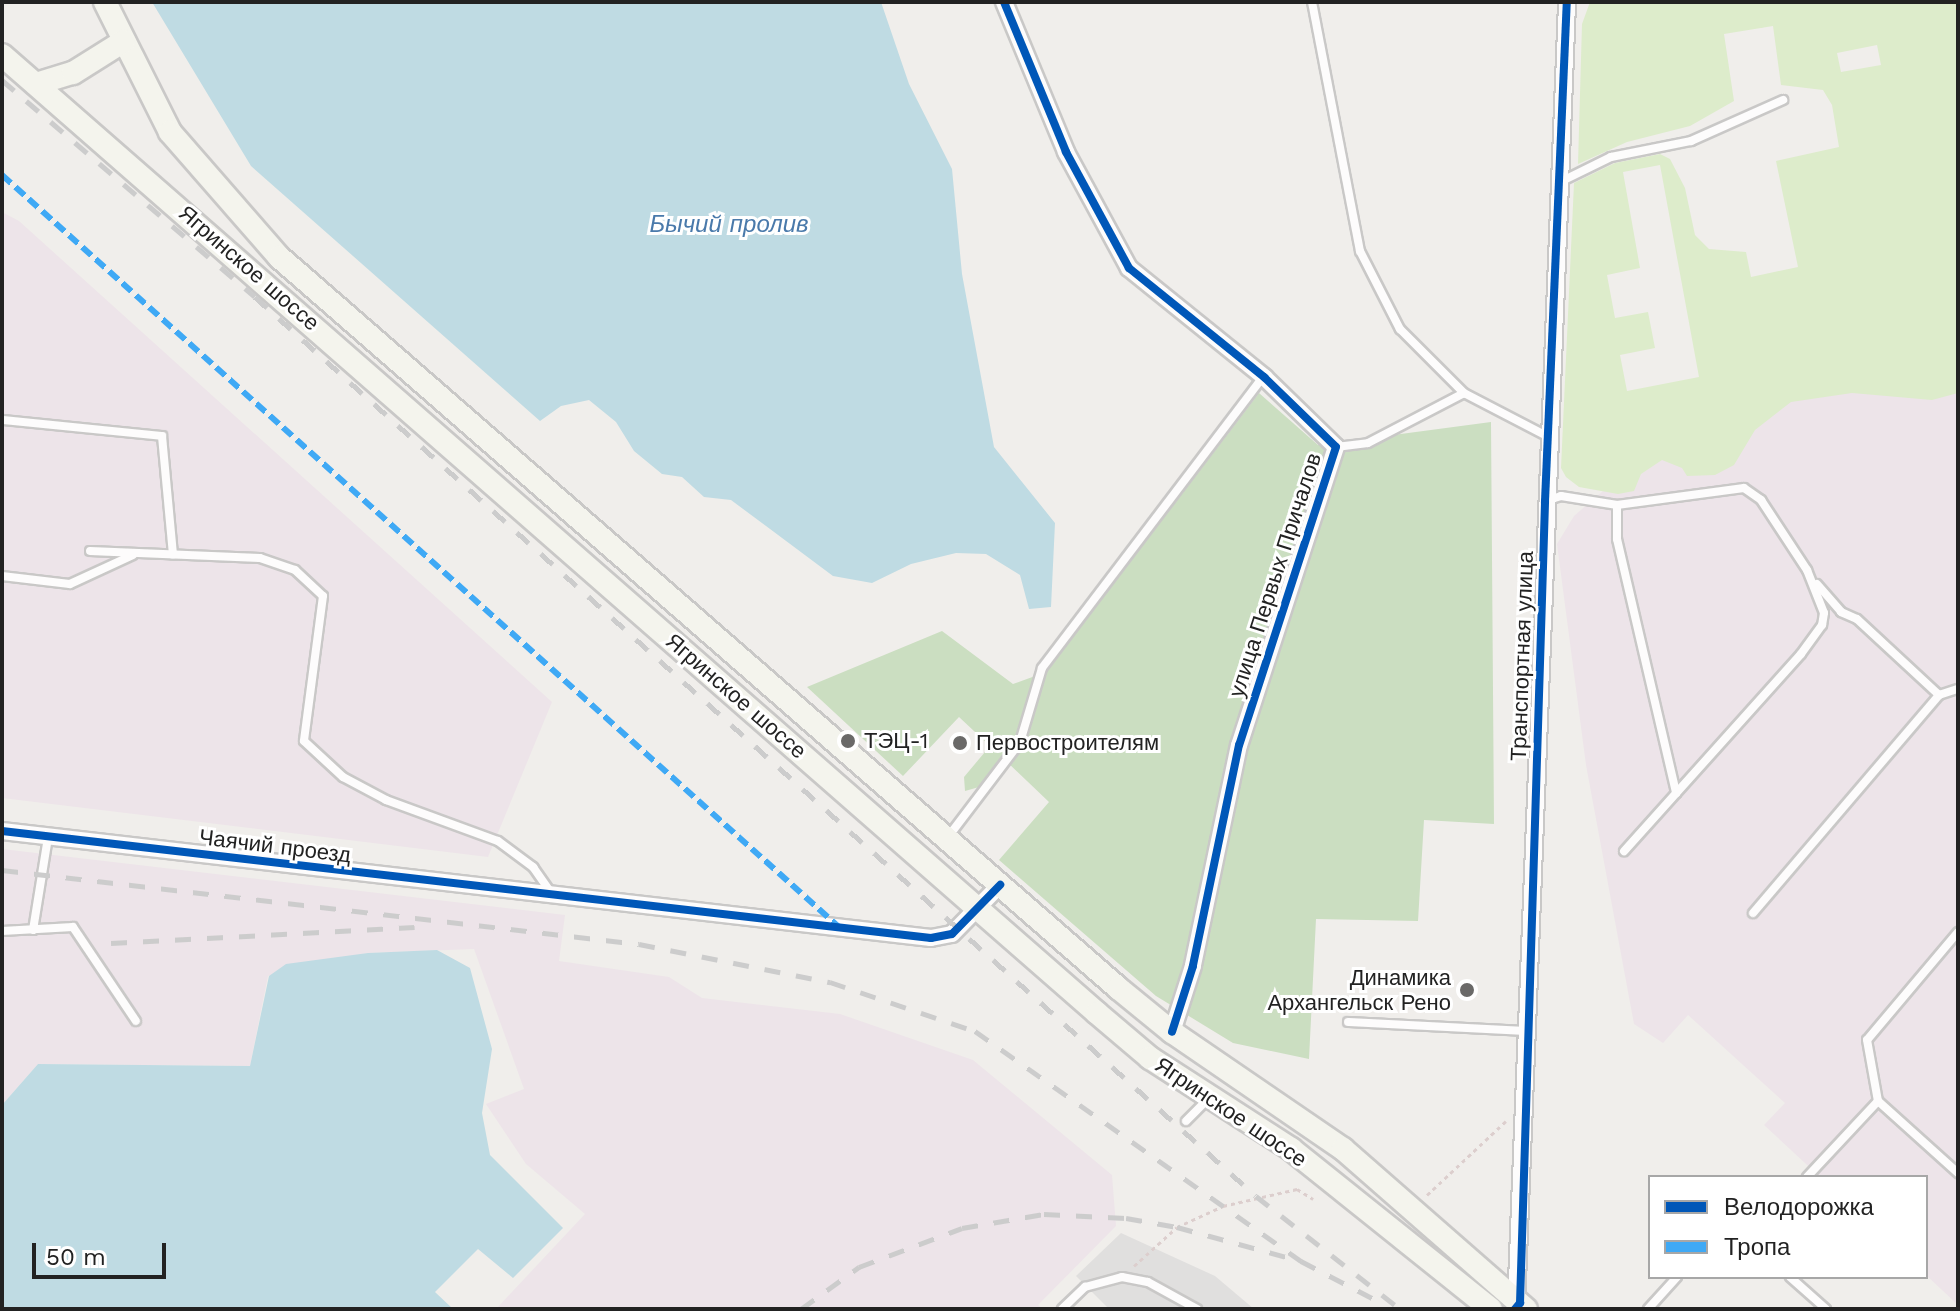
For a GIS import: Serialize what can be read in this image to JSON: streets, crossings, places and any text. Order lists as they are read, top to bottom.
{
  "streets": {
    "main road": ["Ягринское шоссе"],
    "street": ["улица Первых Причалов", "Транспортная улица", "Чаячий проезд"]
  },
  "crossings": [
    ["Ягринское шоссе", "улица Первых Причалов"],
    ["Ягринское шоссе", "Транспортная улица"],
    ["Ягринское шоссе", "Чаячий проезд"]
  ],
  "water": ["Бычий пролив"],
  "places": ["ТЭЦ-1", "Первостроителям", "Динамика Архангельск Рено"],
  "legend": ["Велодорожка", "Тропа"],
  "scale_bar": "50 m"
}
